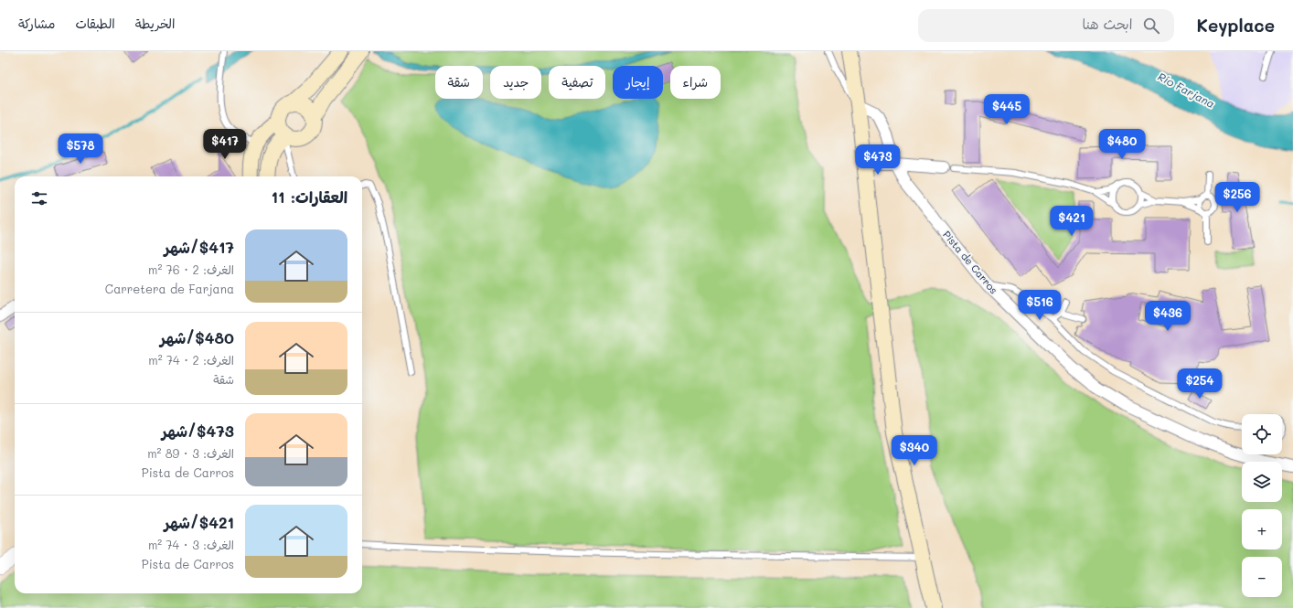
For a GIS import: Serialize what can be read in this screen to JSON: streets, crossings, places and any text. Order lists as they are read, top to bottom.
{
  "streets": {
    "street": ["Pista de Carros"]
  },
  "water": ["Río Farjana"],
  "page": {
    "header": "Keyplace",
    "search": "ابحث هنا",
    "nav": ["الخريطة", "الطبقات", "مشاركة"],
    "chip": [
      "شراء",
      "إيجار",
      "تصفية",
      "جديد",
      "شقة"
    ],
    "price": [
      "$445",
      "$417",
      "$480",
      "$578",
      "$473",
      "$256",
      "$421",
      "$516",
      "$436",
      "$254",
      "$340"
    ],
    "heading": "العقارات: 11",
    "list": [
      {
        "name": "$417/شهر",
        "note": "الغرف: 2 · 76 m² · Carretera de Farjana"
      },
      {
        "name": "$480/شهر",
        "note": "الغرف: 2 · 74 m² · شقة"
      },
      {
        "name": "$473/شهر",
        "note": "الغرف: 3 · 89 m² · Pista de Carros"
      },
      {
        "name": "$421/شهر",
        "note": "الغرف: 3 · 74 m² · Pista de Carros"
      }
    ],
    "map_buttons": ["+", "−"]
  }
}
